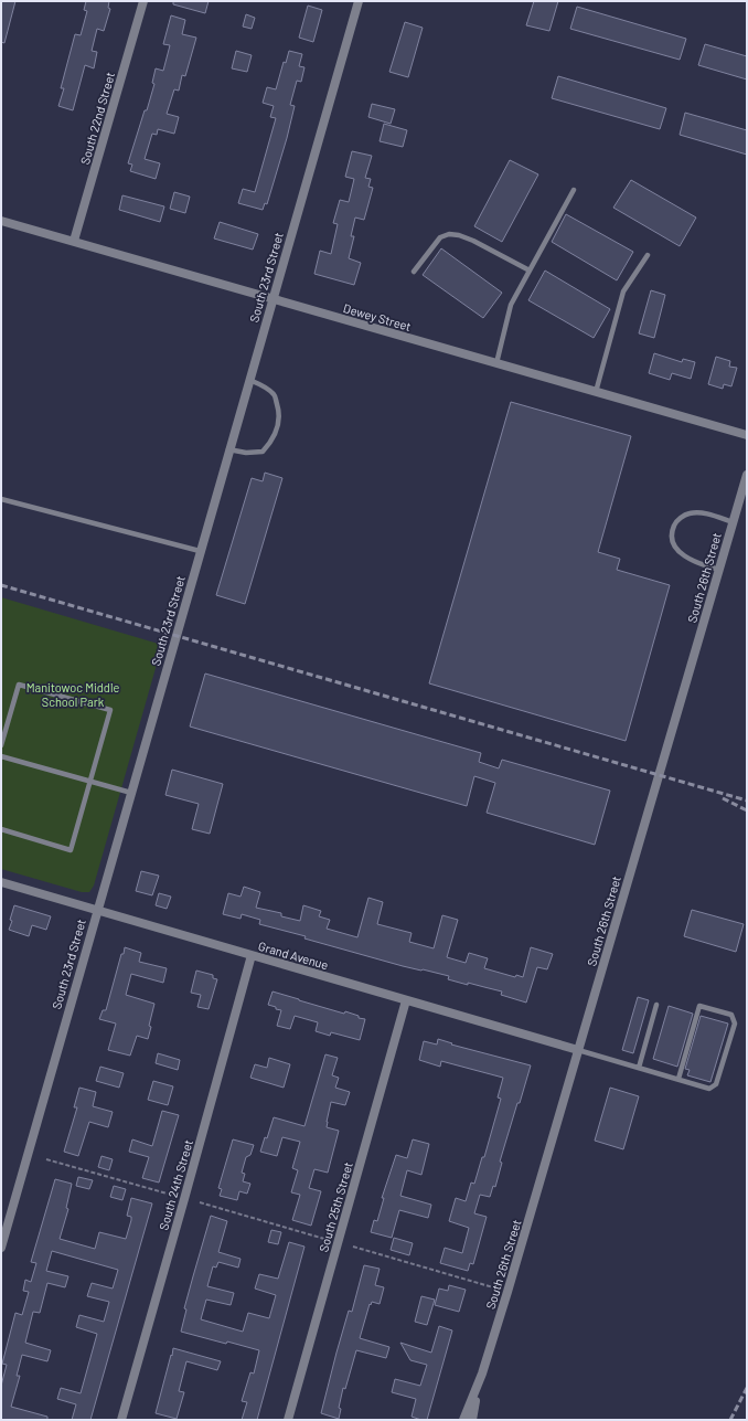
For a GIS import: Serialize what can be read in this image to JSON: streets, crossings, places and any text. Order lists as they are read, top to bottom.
{
  "streets": {
    "street": [
      "South 22nd Street",
      "South 23rd Street",
      "Dewey Street",
      "South 26th Street",
      "Grand Avenue",
      "South 24th Street",
      "South 25th Street"
    ]
  },
  "crossings": [
    ["South 22nd Street", "Dewey Street"],
    ["South 23rd Street", "Dewey Street"],
    ["South 23rd Street", "Grand Avenue"],
    ["South 26th Street", "Grand Avenue"],
    ["Grand Avenue", "South 24th Street"],
    ["Grand Avenue", "South 25th Street"]
  ],
  "parks": ["Manitowoc Middle School Park"]
}
